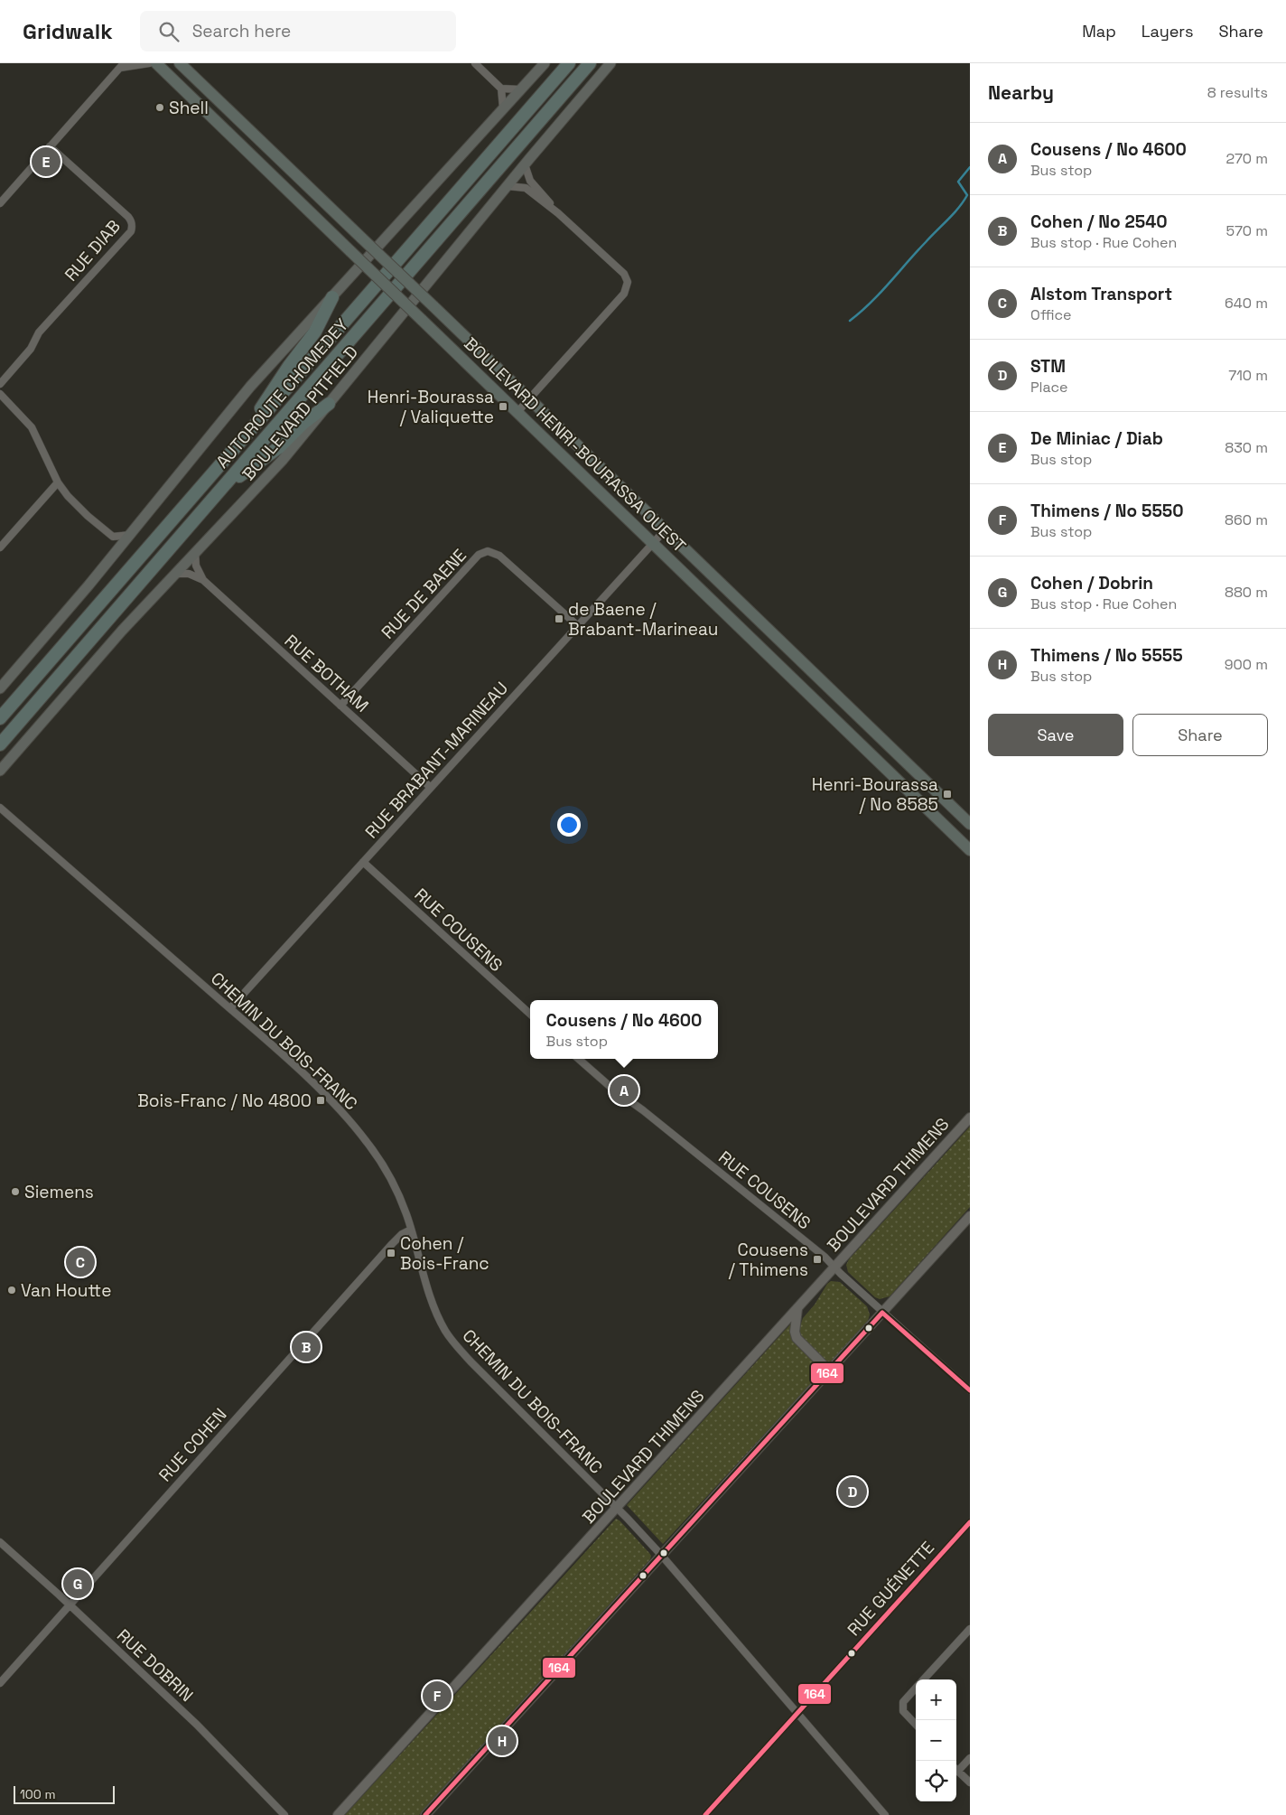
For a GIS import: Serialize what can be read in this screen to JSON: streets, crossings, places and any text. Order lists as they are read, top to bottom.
{
  "streets": {
    "highway": ["AUTOROUTE CHOMEDEY"],
    "main road": ["BOULEVARD PITFIELD", "BOULEVARD HENRI-BOURASSA OUEST"],
    "street": [
      "RUE DIAB",
      "RUE DE BAENE",
      "RUE BOTHAM",
      "RUE BRABANT-MARINEAU",
      "RUE COUSENS",
      "CHEMIN DU BOIS-FRANC",
      "BOULEVARD THIMENS",
      "RUE COHEN",
      "RUE GUÉNETTE",
      "RUE DOBRIN"
    ]
  },
  "crossings": [
    ["BOULEVARD PITFIELD", "RUE BOTHAM"],
    ["BOULEVARD HENRI-BOURASSA OUEST", "RUE BRABANT-MARINEAU"],
    ["RUE DE BAENE", "RUE BOTHAM"],
    ["RUE DE BAENE", "RUE BRABANT-MARINEAU"],
    ["RUE BOTHAM", "RUE BRABANT-MARINEAU"],
    ["RUE BRABANT-MARINEAU", "RUE COUSENS"],
    ["RUE BRABANT-MARINEAU", "CHEMIN DU BOIS-FRANC"],
    ["RUE COUSENS", "BOULEVARD THIMENS"],
    ["CHEMIN DU BOIS-FRANC", "BOULEVARD THIMENS"],
    ["CHEMIN DU BOIS-FRANC", "RUE COHEN"],
    ["CHEMIN DU BOIS-FRANC", "RUE GUÉNETTE"],
    ["RUE COHEN", "RUE DOBRIN"]
  ],
  "places": {
    "other": ["Shell", "Siemens", "Van Houtte"],
    "transit": [
      "Henri-Bourassa / Valiquette",
      "de Baene / Brabant-Marineau",
      "Henri-Bourassa / No 8585",
      "Bois-Franc / No 4800",
      "Cohen / Bois-Franc",
      "Cousens / Thimens"
    ]
  },
  "lines": ["transit line 164"],
  "scale_bar": "100 m",
  "page": {
    "header": "Gridwalk",
    "search": "Search here",
    "nav": ["Map", "Layers", "Share"],
    "heading": ["Nearby", "8 results"],
    "list": [
      {
        "mark": "A",
        "name": "Cousens / No 4600",
        "note": "Bus stop",
        "value": "270 m"
      },
      {
        "mark": "B",
        "name": "Cohen / No 2540",
        "note": "Bus stop · Rue Cohen",
        "value": "570 m"
      },
      {
        "mark": "C",
        "name": "Alstom Transport",
        "note": "Office",
        "value": "640 m"
      },
      {
        "mark": "D",
        "name": "STM",
        "note": "Place",
        "value": "710 m"
      },
      {
        "mark": "E",
        "name": "De Miniac / Diab",
        "note": "Bus stop",
        "value": "830 m"
      },
      {
        "mark": "F",
        "name": "Thimens / No 5550",
        "note": "Bus stop",
        "value": "860 m"
      },
      {
        "mark": "G",
        "name": "Cohen / Dobrin",
        "note": "Bus stop · Rue Cohen",
        "value": "880 m"
      },
      {
        "mark": "H",
        "name": "Thimens / No 5555",
        "note": "Bus stop",
        "value": "900 m"
      }
    ],
    "pins": [
      "E",
      "A",
      "C",
      "B",
      "D",
      "G",
      "F",
      "H"
    ],
    "buttons": ["Save", "Share"],
    "popup": ["Cousens / No 4600", "Bus stop"],
    "map_buttons": ["+", "−"],
    "scale": "100 m"
  }
}
